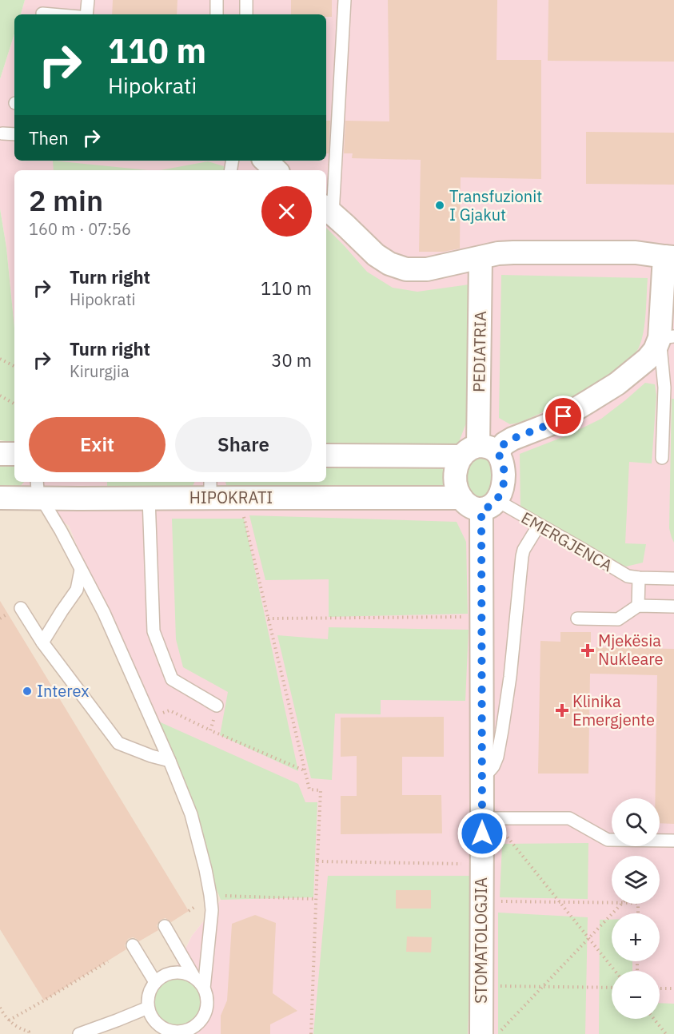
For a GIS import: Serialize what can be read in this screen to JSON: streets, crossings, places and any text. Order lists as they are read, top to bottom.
{
  "streets": {
    "street": ["PEDIATRIA", "HIPOKRATI", "STOMATOLOGJIA"],
    "lane": ["EMERGJENCA"]
  },
  "crossings": [
    ["PEDIATRIA", "HIPOKRATI"],
    ["PEDIATRIA", "EMERGJENCA"],
    ["PEDIATRIA", "STOMATOLOGJIA"],
    ["HIPOKRATI", "EMERGJENCA"],
    ["HIPOKRATI", "STOMATOLOGJIA"],
    ["EMERGJENCA", "STOMATOLOGJIA"]
  ],
  "places": {
    "other": ["Transfuzionit I Gjakut", "Interex"],
    "health": ["Mjekësia Nukleare", "Klinika Emergjente"]
  },
  "page": {
    "turn": ["110 m", "Hipokrati"],
    "then": "Then",
    "heading": ["2 min", "160 m · 07:56"],
    "list": [
      {
        "name": "Turn right",
        "note": "Hipokrati",
        "value": "110 m"
      },
      {
        "name": "Turn right",
        "note": "Kirurgjia",
        "value": "30 m"
      }
    ],
    "buttons": ["Exit", "Share"],
    "map_buttons": ["+", "−"]
  }
}
